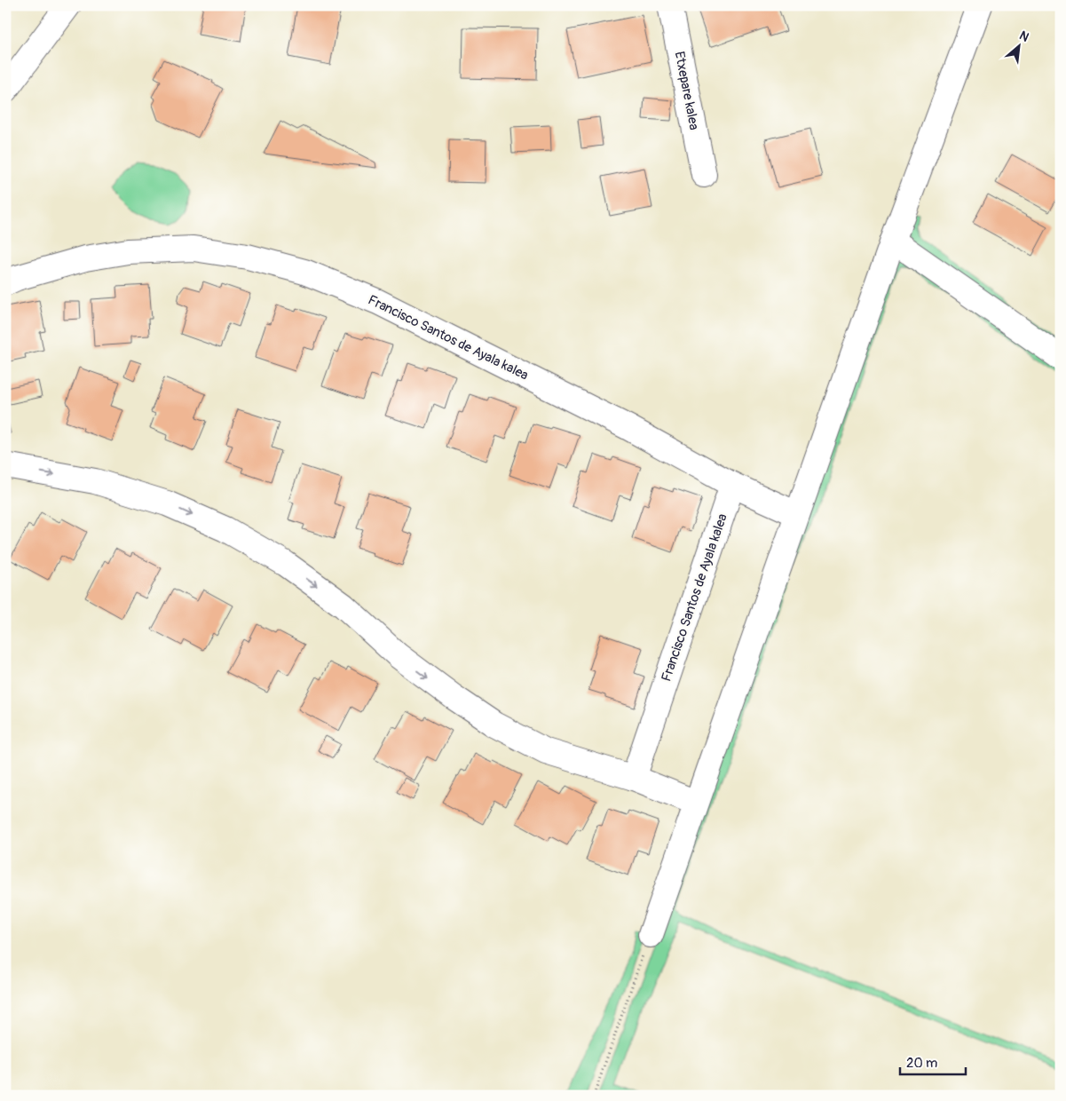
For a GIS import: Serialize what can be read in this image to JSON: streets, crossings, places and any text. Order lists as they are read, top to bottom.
{
  "streets": {
    "street": ["Etxepare kalea", "Francisco Santos de Ayala kalea"]
  },
  "scale_bar": "20 m",
  "north": "top right"
}
